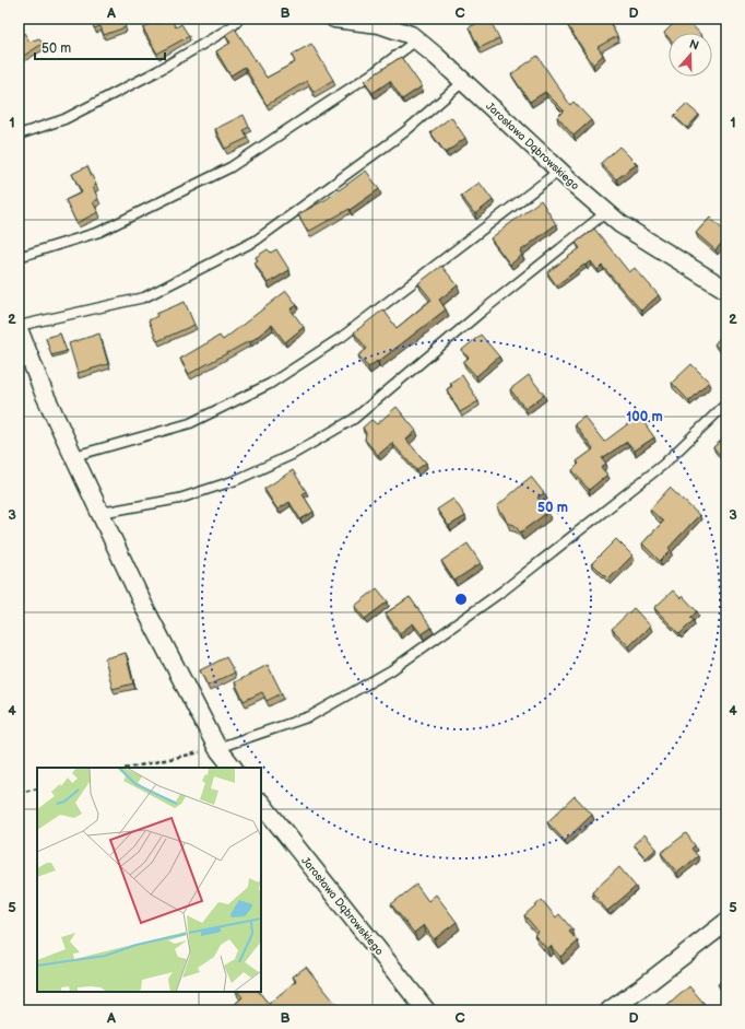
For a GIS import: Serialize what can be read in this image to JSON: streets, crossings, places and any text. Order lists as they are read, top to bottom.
{
  "streets": {
    "street": ["Jarosława Dąbrowskiego"]
  },
  "scale_bar": "50 m",
  "north": "top",
  "grid": {
    "columns": [
      "A",
      "B",
      "C",
      "D"
    ],
    "rows": [
      "1",
      "2",
      "3",
      "4",
      "5"
    ]
  },
  "rings": ["100 m", "50 m"]
}
